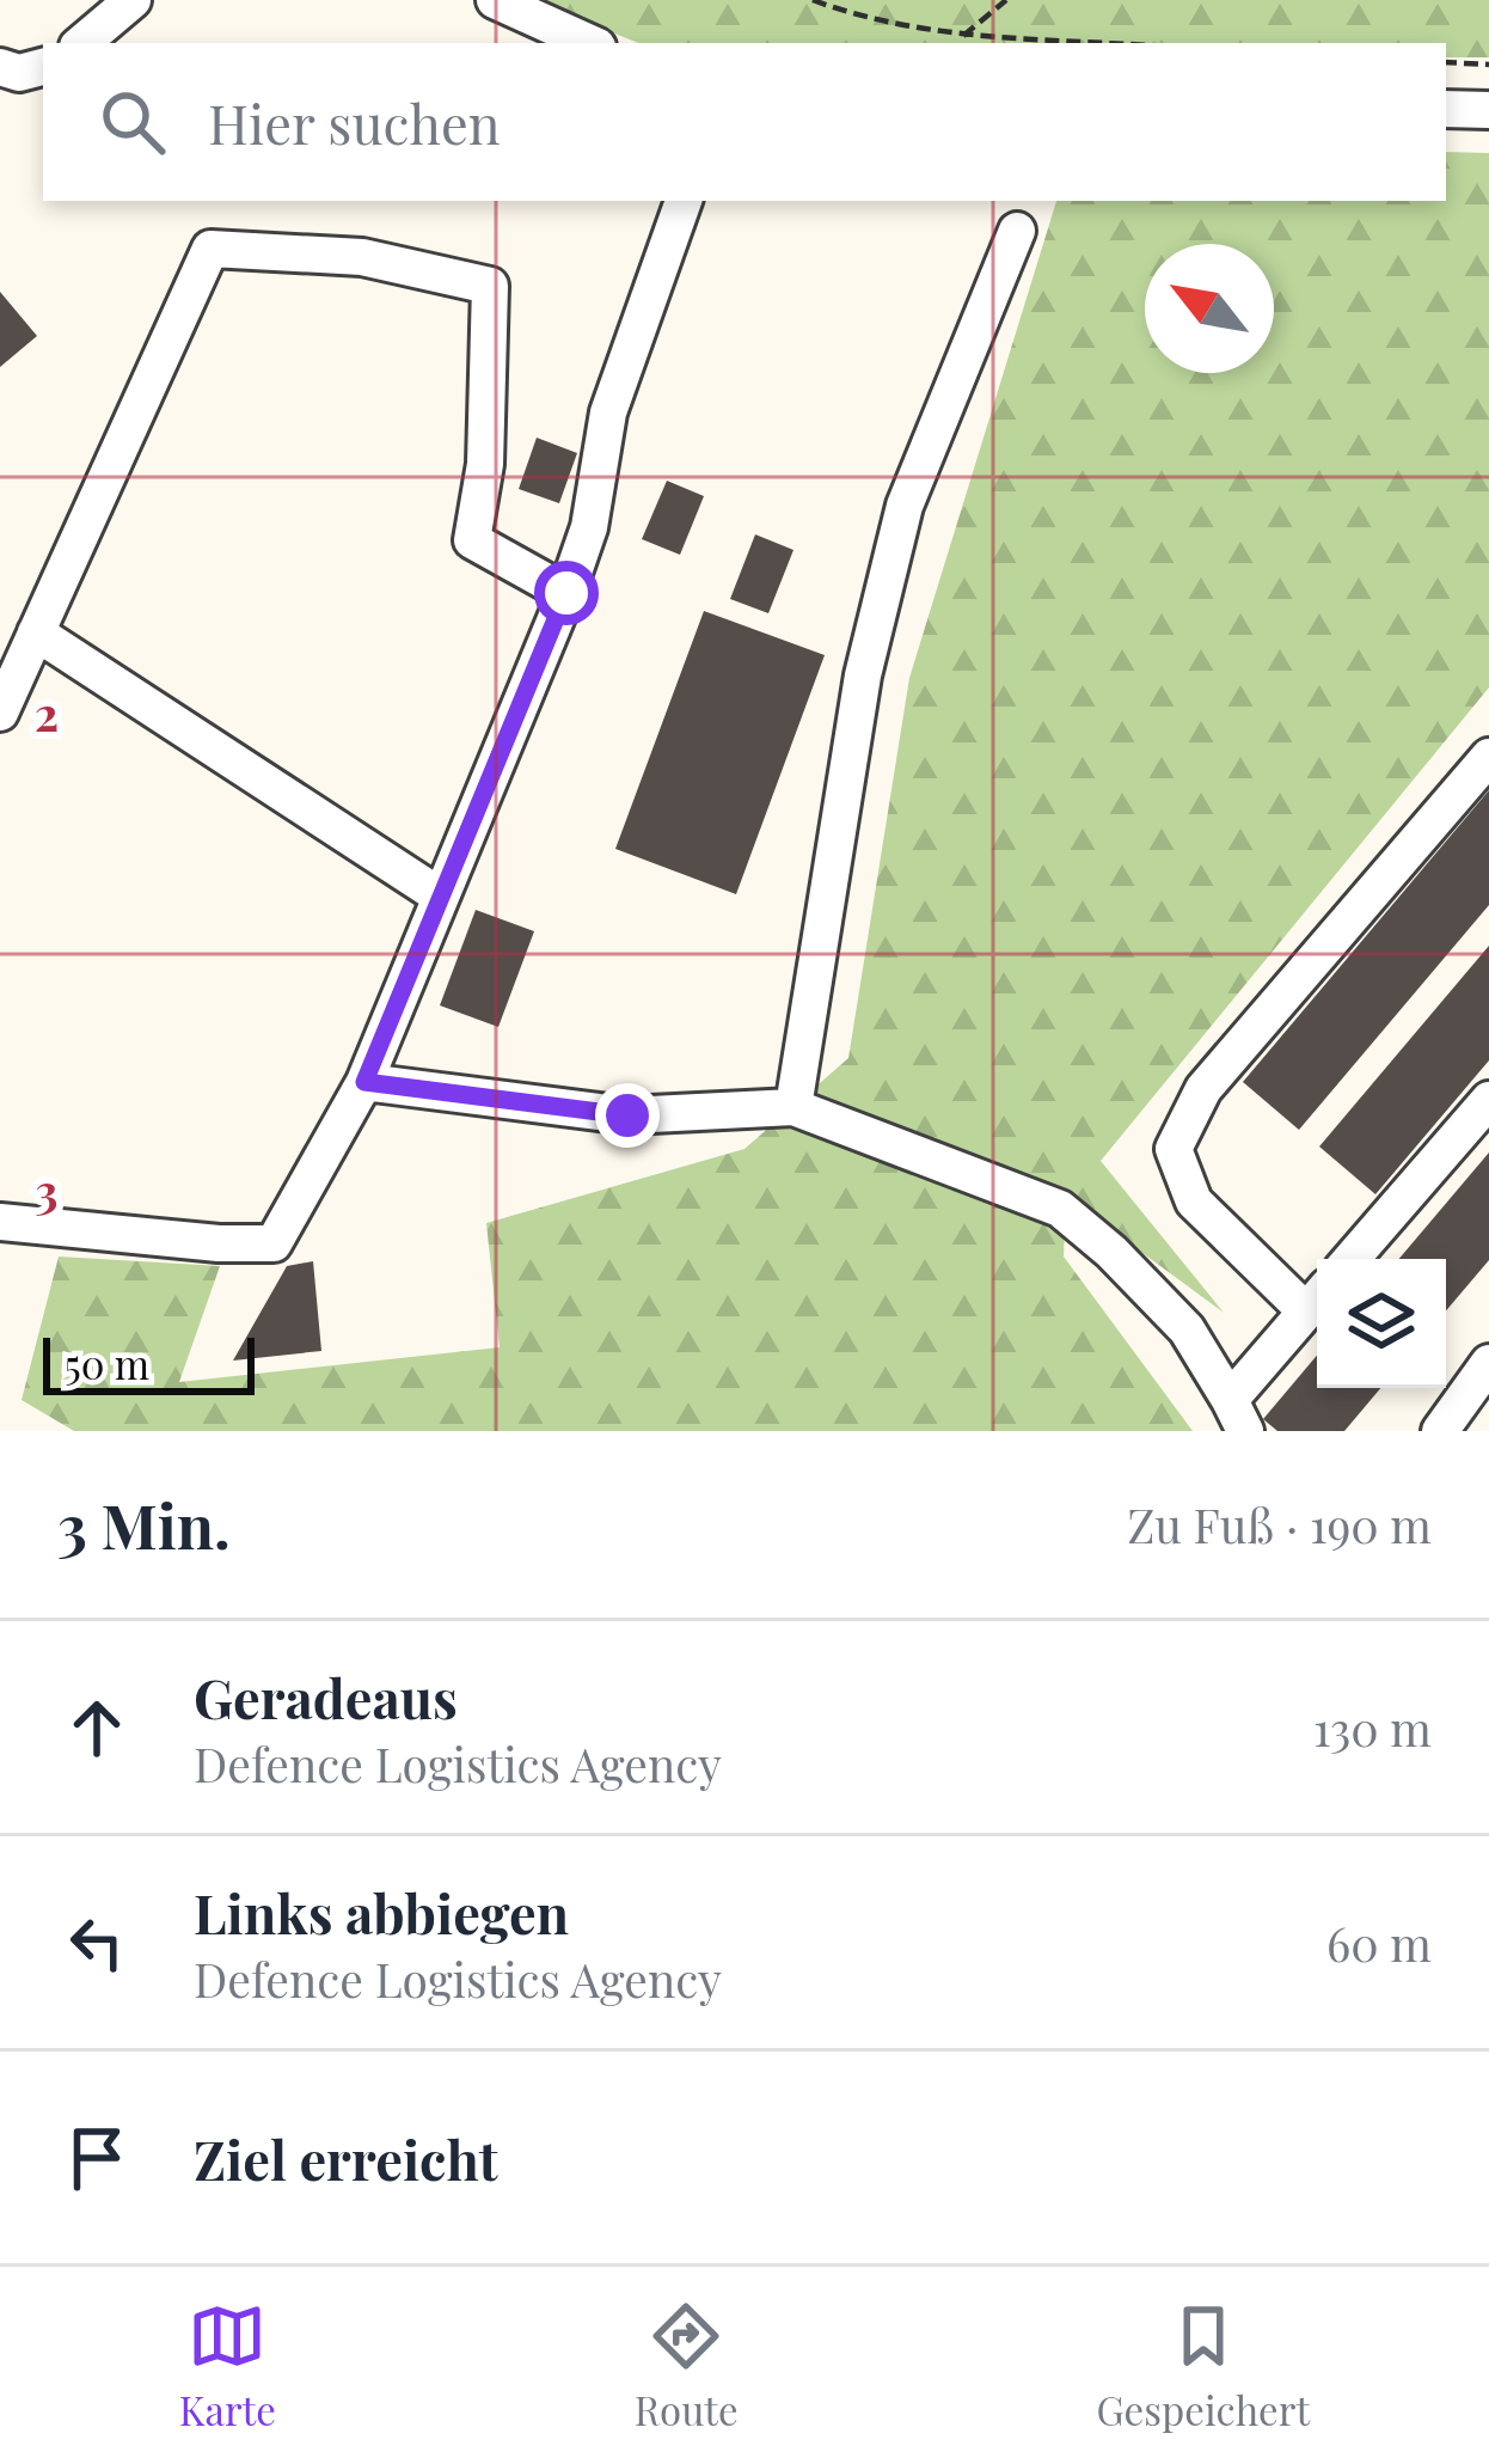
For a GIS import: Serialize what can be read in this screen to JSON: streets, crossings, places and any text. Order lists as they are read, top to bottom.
{
  "scale_bar": "50 m",
  "north": "top left",
  "page": {
    "search": "Hier suchen",
    "scale": "50 m",
    "heading": ["3 Min.", "Zu Fuß · 190 m"],
    "list": [
      ["Geradeaus", "Defence Logistics Agency", "130 m"],
      ["Links abbiegen", "Defence Logistics Agency", "60 m"],
      "Ziel erreicht"
    ],
    "nav": ["Karte", "Route", "Gespeichert"]
  },
  "grid": {
    "rows": ["2", "3"]
  }
}
